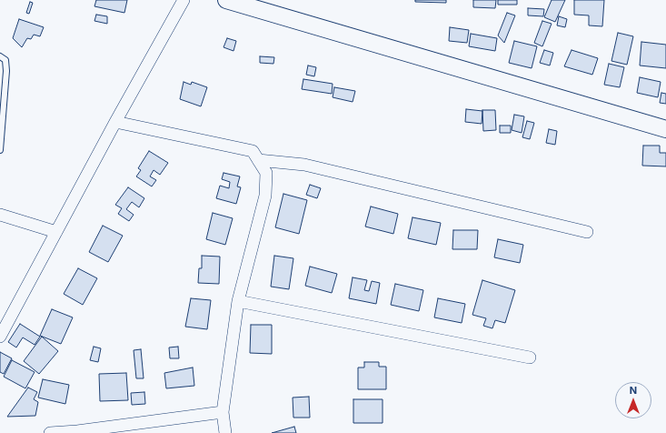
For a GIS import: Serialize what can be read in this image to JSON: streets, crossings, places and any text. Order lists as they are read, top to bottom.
{
  "north": "top"
}
